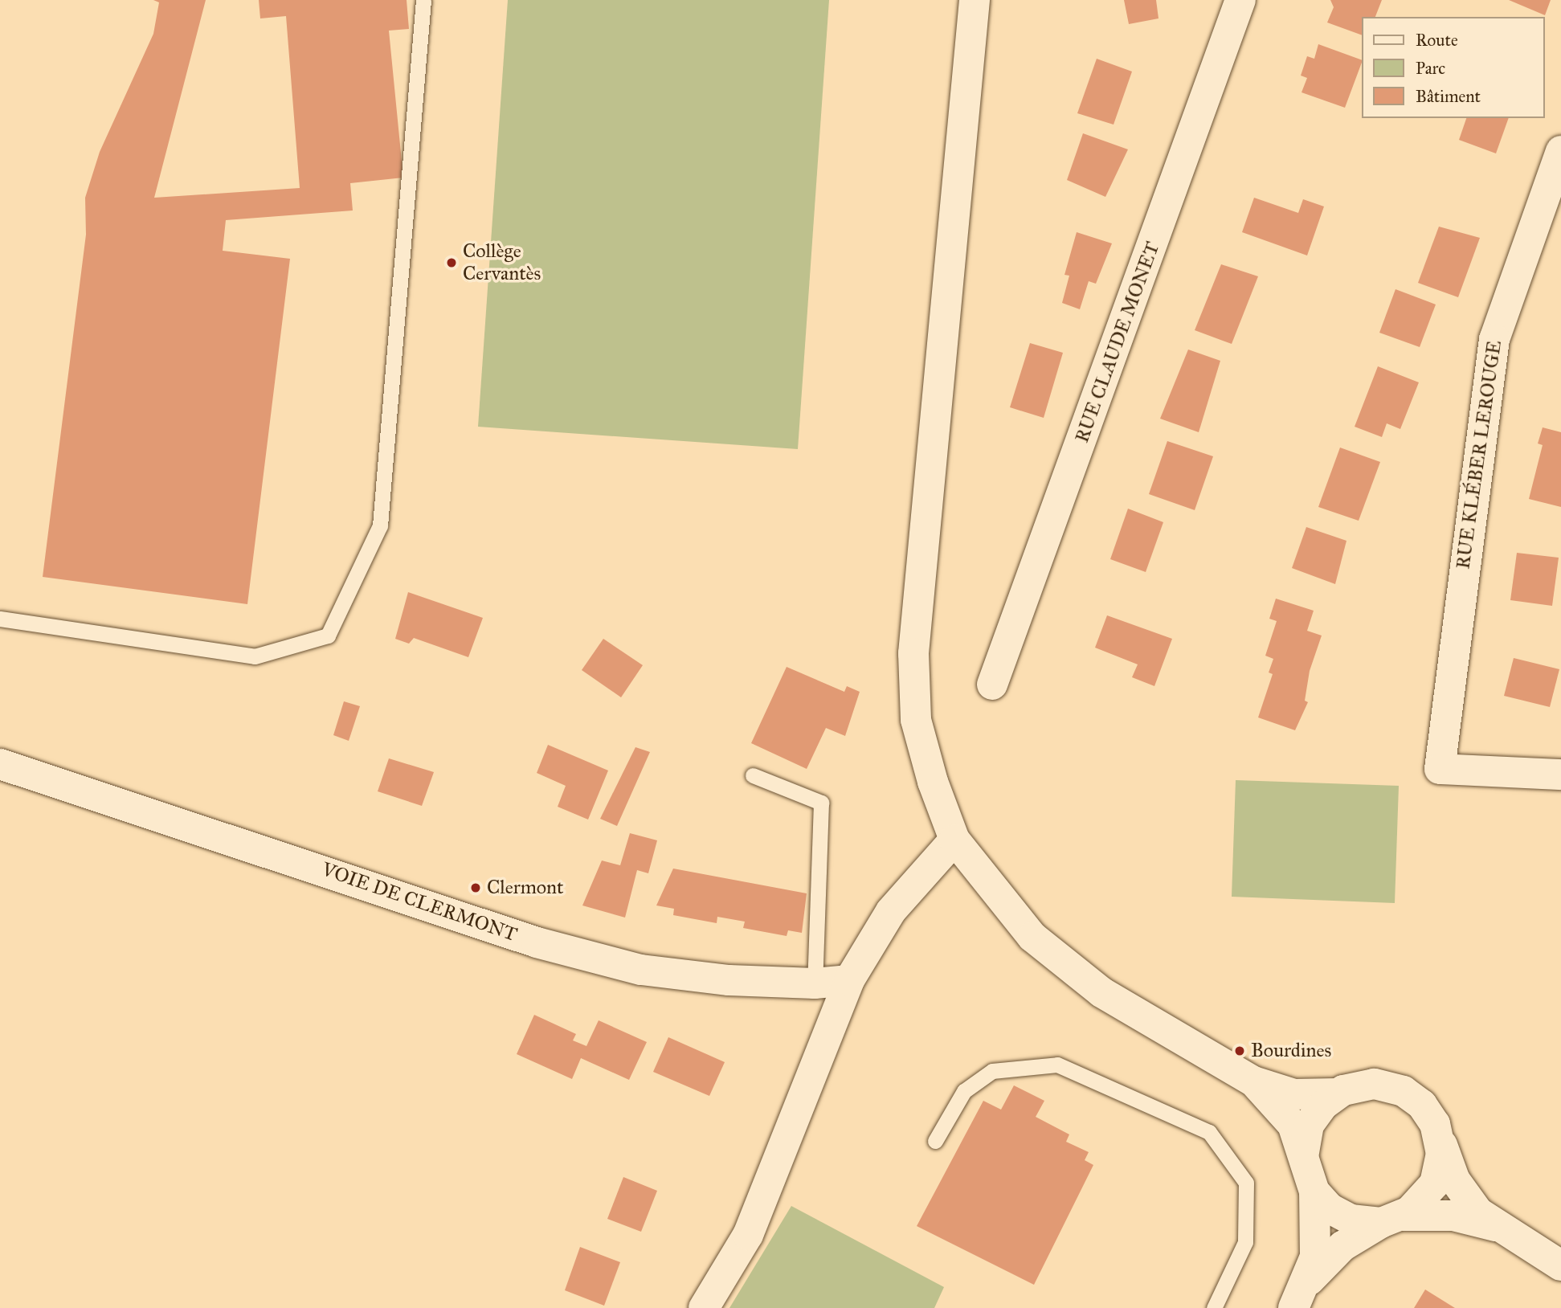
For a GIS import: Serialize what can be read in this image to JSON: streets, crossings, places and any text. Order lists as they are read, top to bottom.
{
  "streets": {
    "street": ["RUE CLAUDE MONET", "RUE KLÉBER LEROUGE", "VOIE DE CLERMONT"]
  },
  "places": ["Collège Cervantès", "Clermont", "Bourdines"],
  "legend": ["Route", "Parc", "Bâtiment"]
}
